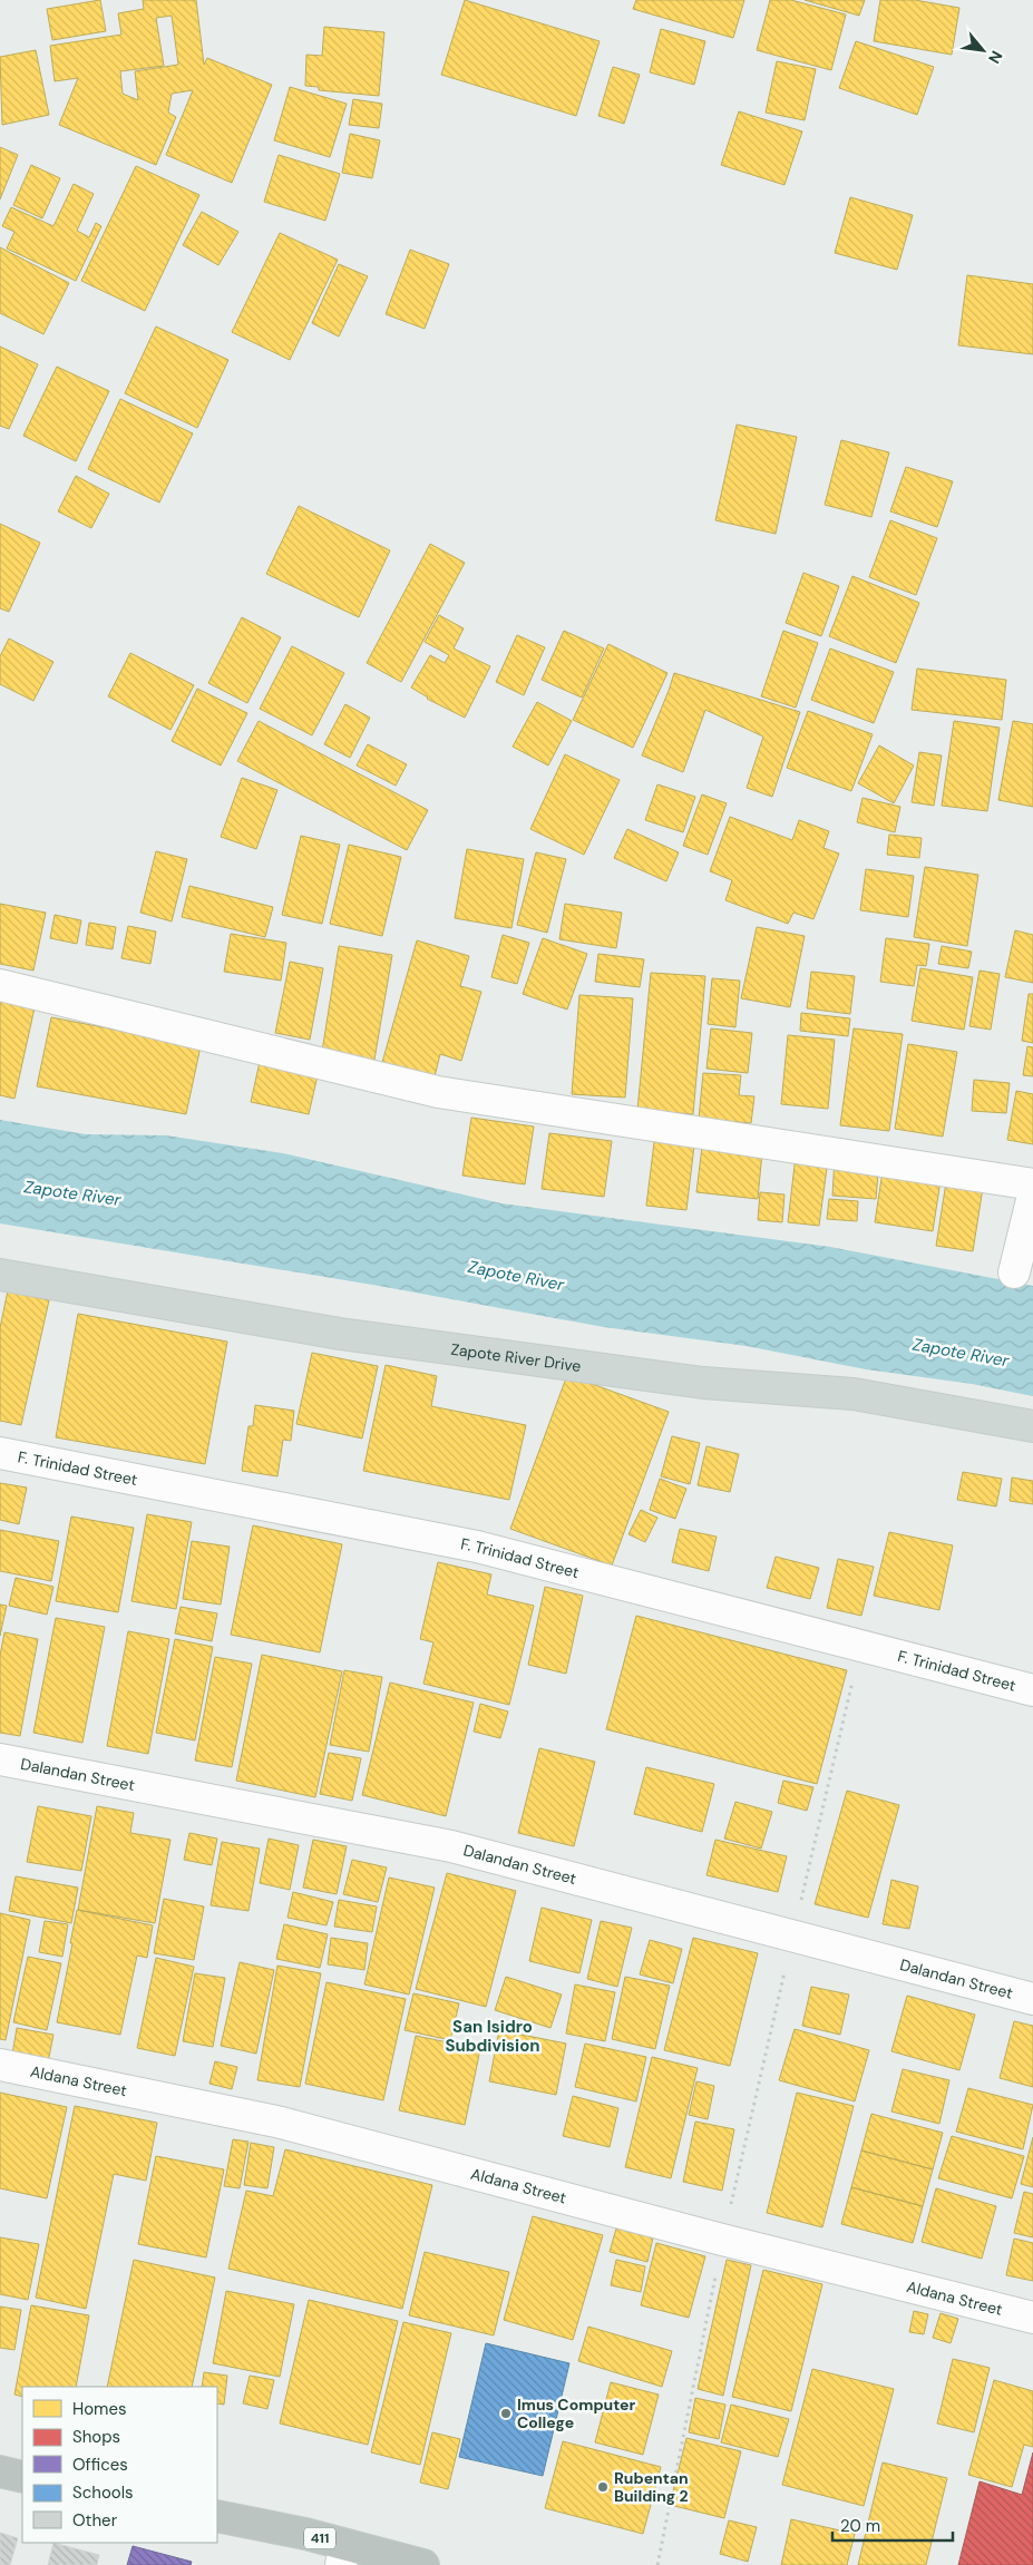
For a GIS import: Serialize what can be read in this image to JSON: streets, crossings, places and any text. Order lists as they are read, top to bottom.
{
  "streets": {
    "highway": ["411"],
    "main road": ["Zapote River Drive"],
    "street": ["F. Trinidad Street", "Dalandan Street", "Aldana Street"]
  },
  "districts": ["San Isidro Subdivision"],
  "water": ["Zapote River"],
  "places": ["Imus Computer College", "Rubentan Building 2"],
  "legend": [
    "Homes",
    "Shops",
    "Offices",
    "Schools",
    "Other"
  ],
  "scale_bar": "20 m",
  "north": "bottom right"
}
